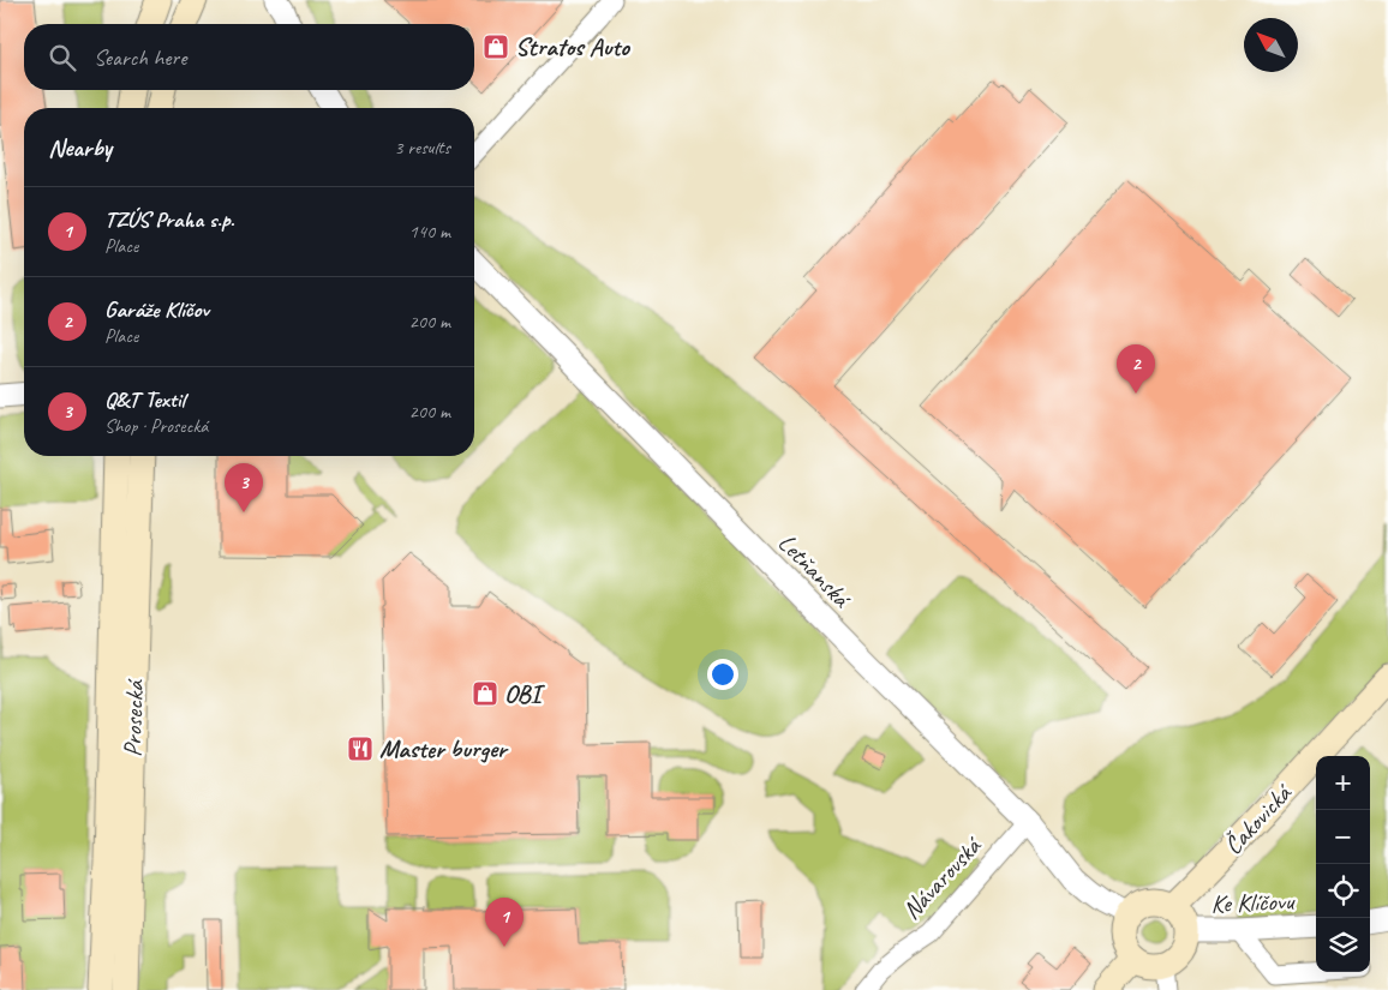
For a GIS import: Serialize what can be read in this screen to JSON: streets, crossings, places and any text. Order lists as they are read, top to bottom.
{
  "streets": {
    "main road": ["Prosecká", "Čakovická"],
    "street": ["Letňanská", "Návarovská", "Ke Klíčovu"]
  },
  "crossings": [
    ["Letňanská", "Čakovická"],
    ["Letňanská", "Návarovská"],
    ["Letňanská", "Ke Klíčovu"],
    ["Čakovická", "Ke Klíčovu"]
  ],
  "places": {
    "shop": ["Stratos Auto", "OBI"],
    "restaurant": ["Master burger"]
  },
  "north": "top left",
  "page": {
    "search": "Search here",
    "heading": ["Nearby", "3 results"],
    "list": [
      {
        "mark": "1",
        "name": "TZÚS Praha s.p.",
        "note": "Place",
        "value": "140 m"
      },
      {
        "mark": "2",
        "name": "Garáže Klíčov",
        "note": "Place",
        "value": "200 m"
      },
      {
        "mark": "3",
        "name": "Q&T Textil",
        "note": "Shop · Prosecká",
        "value": "200 m"
      }
    ],
    "pins": ["2", "3", "1"],
    "map_buttons": ["+", "−"]
  }
}
